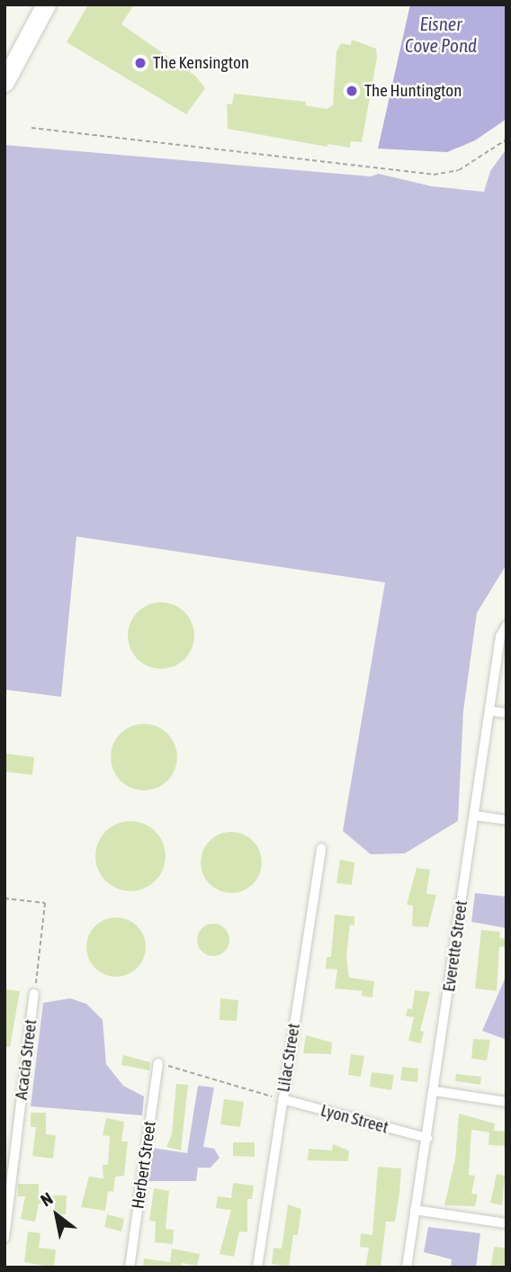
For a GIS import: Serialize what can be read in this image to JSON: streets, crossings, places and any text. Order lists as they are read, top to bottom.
{
  "streets": {
    "street": [
      "Everette Street",
      "Lilac Street",
      "Acacia Street",
      "Lyon Street",
      "Herbert Street"
    ]
  },
  "crossings": [
    ["Everette Street", "Lyon Street"],
    ["Lilac Street", "Lyon Street"]
  ],
  "water": ["Eisner Cove Pond"],
  "places": ["The Kensington", "The Huntington"],
  "north": "top left"
}
